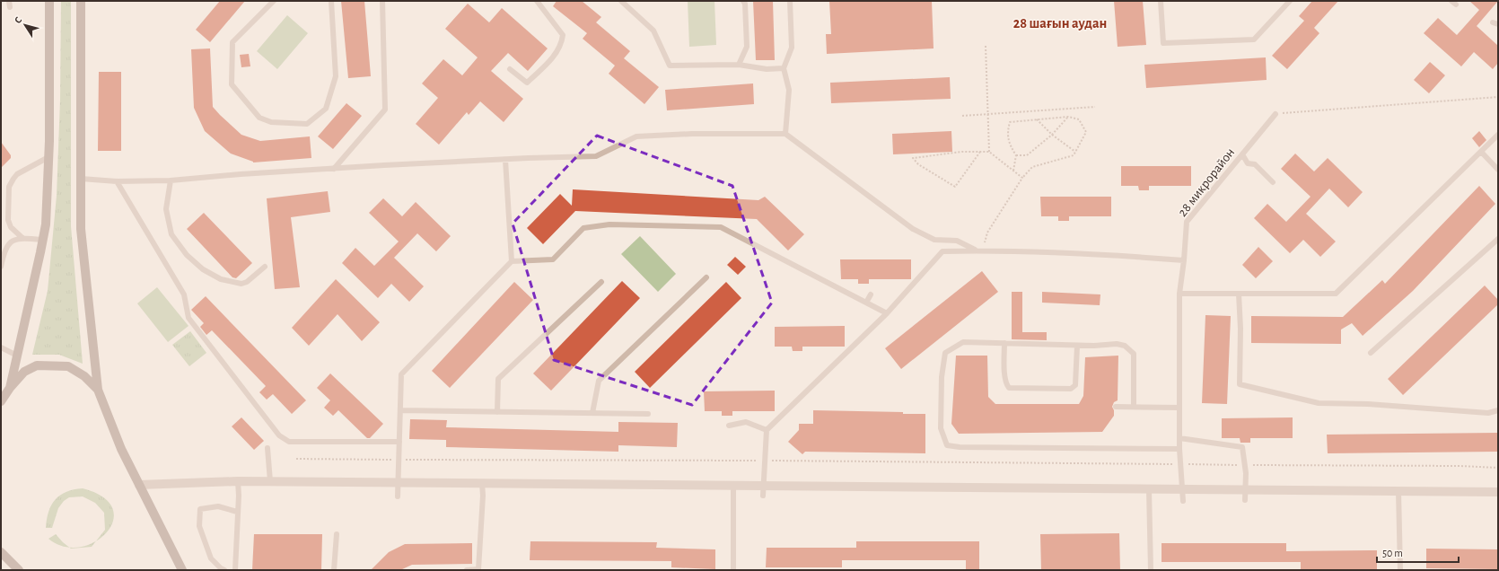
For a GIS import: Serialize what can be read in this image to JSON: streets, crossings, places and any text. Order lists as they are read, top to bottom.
{
  "streets": {
    "lane": ["28 микрорайон"]
  },
  "districts": ["28 шағын аудан"],
  "scale_bar": "50 m",
  "north": "top left"
}
